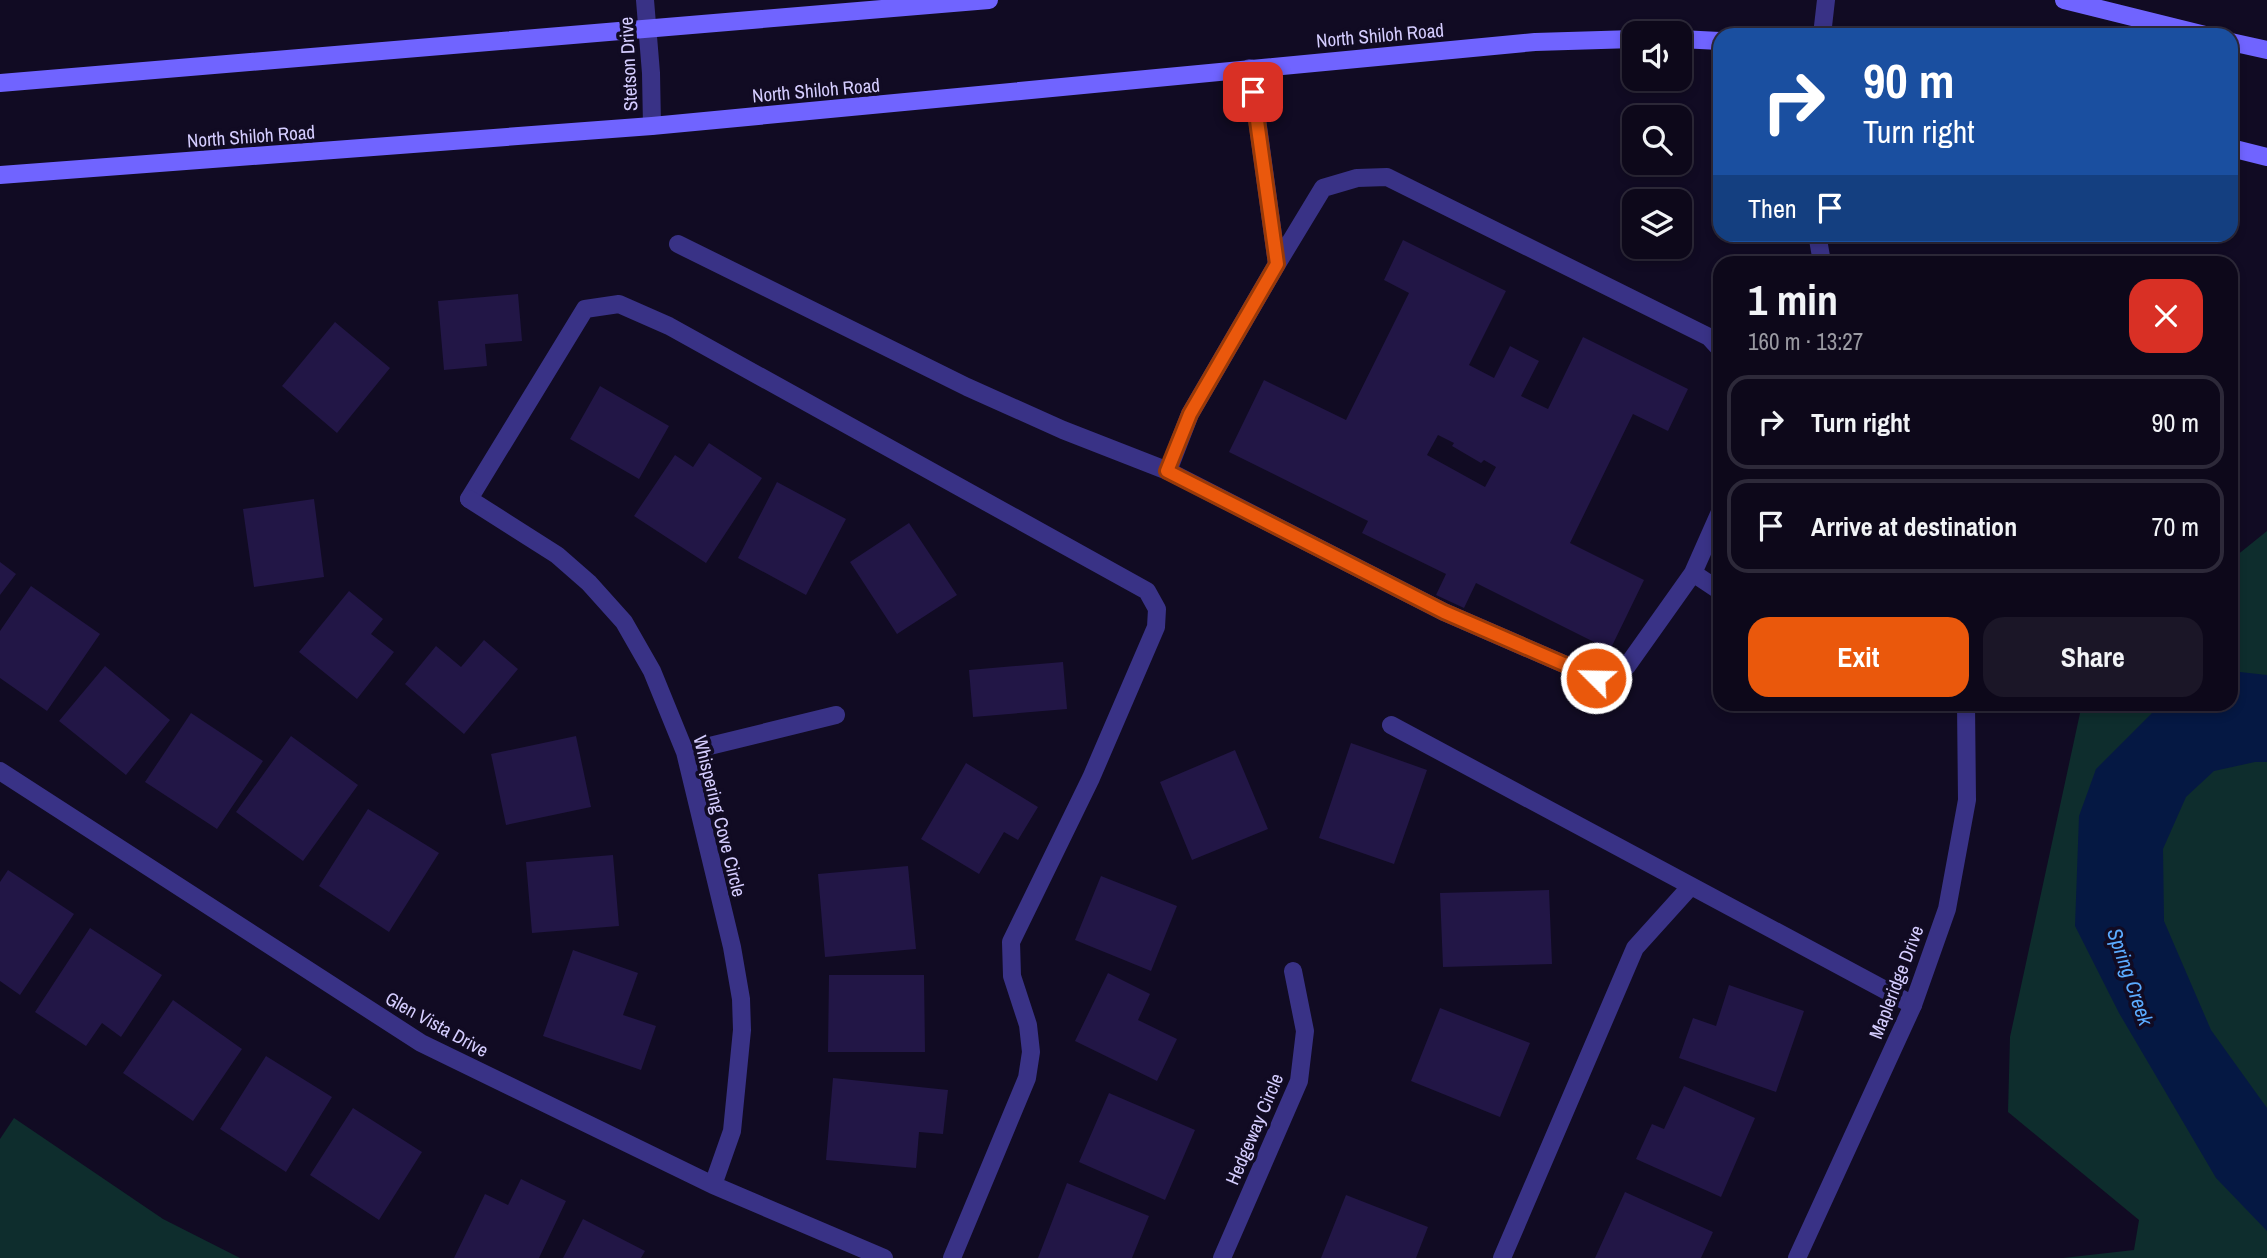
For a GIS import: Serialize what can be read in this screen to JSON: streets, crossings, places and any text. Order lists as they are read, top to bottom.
{
  "streets": {
    "main road": ["North Shiloh Road"],
    "street": [
      "Stetson Drive",
      "Whispering Cove Circle",
      "Mapleridge Drive",
      "Glen Vista Drive",
      "Hedgeway Circle"
    ]
  },
  "crossings": [
    ["North Shiloh Road", "Stetson Drive"],
    ["Whispering Cove Circle", "Glen Vista Drive"]
  ],
  "water": ["Spring Creek"],
  "page": {
    "turn": ["90 m", "Turn right"],
    "then": "Then",
    "heading": ["1 min", "160 m · 13:27"],
    "list": [
      {
        "name": "Turn right",
        "value": "90 m"
      },
      {
        "name": "Arrive at destination",
        "value": "70 m"
      }
    ],
    "buttons": ["Exit", "Share"]
  }
}
